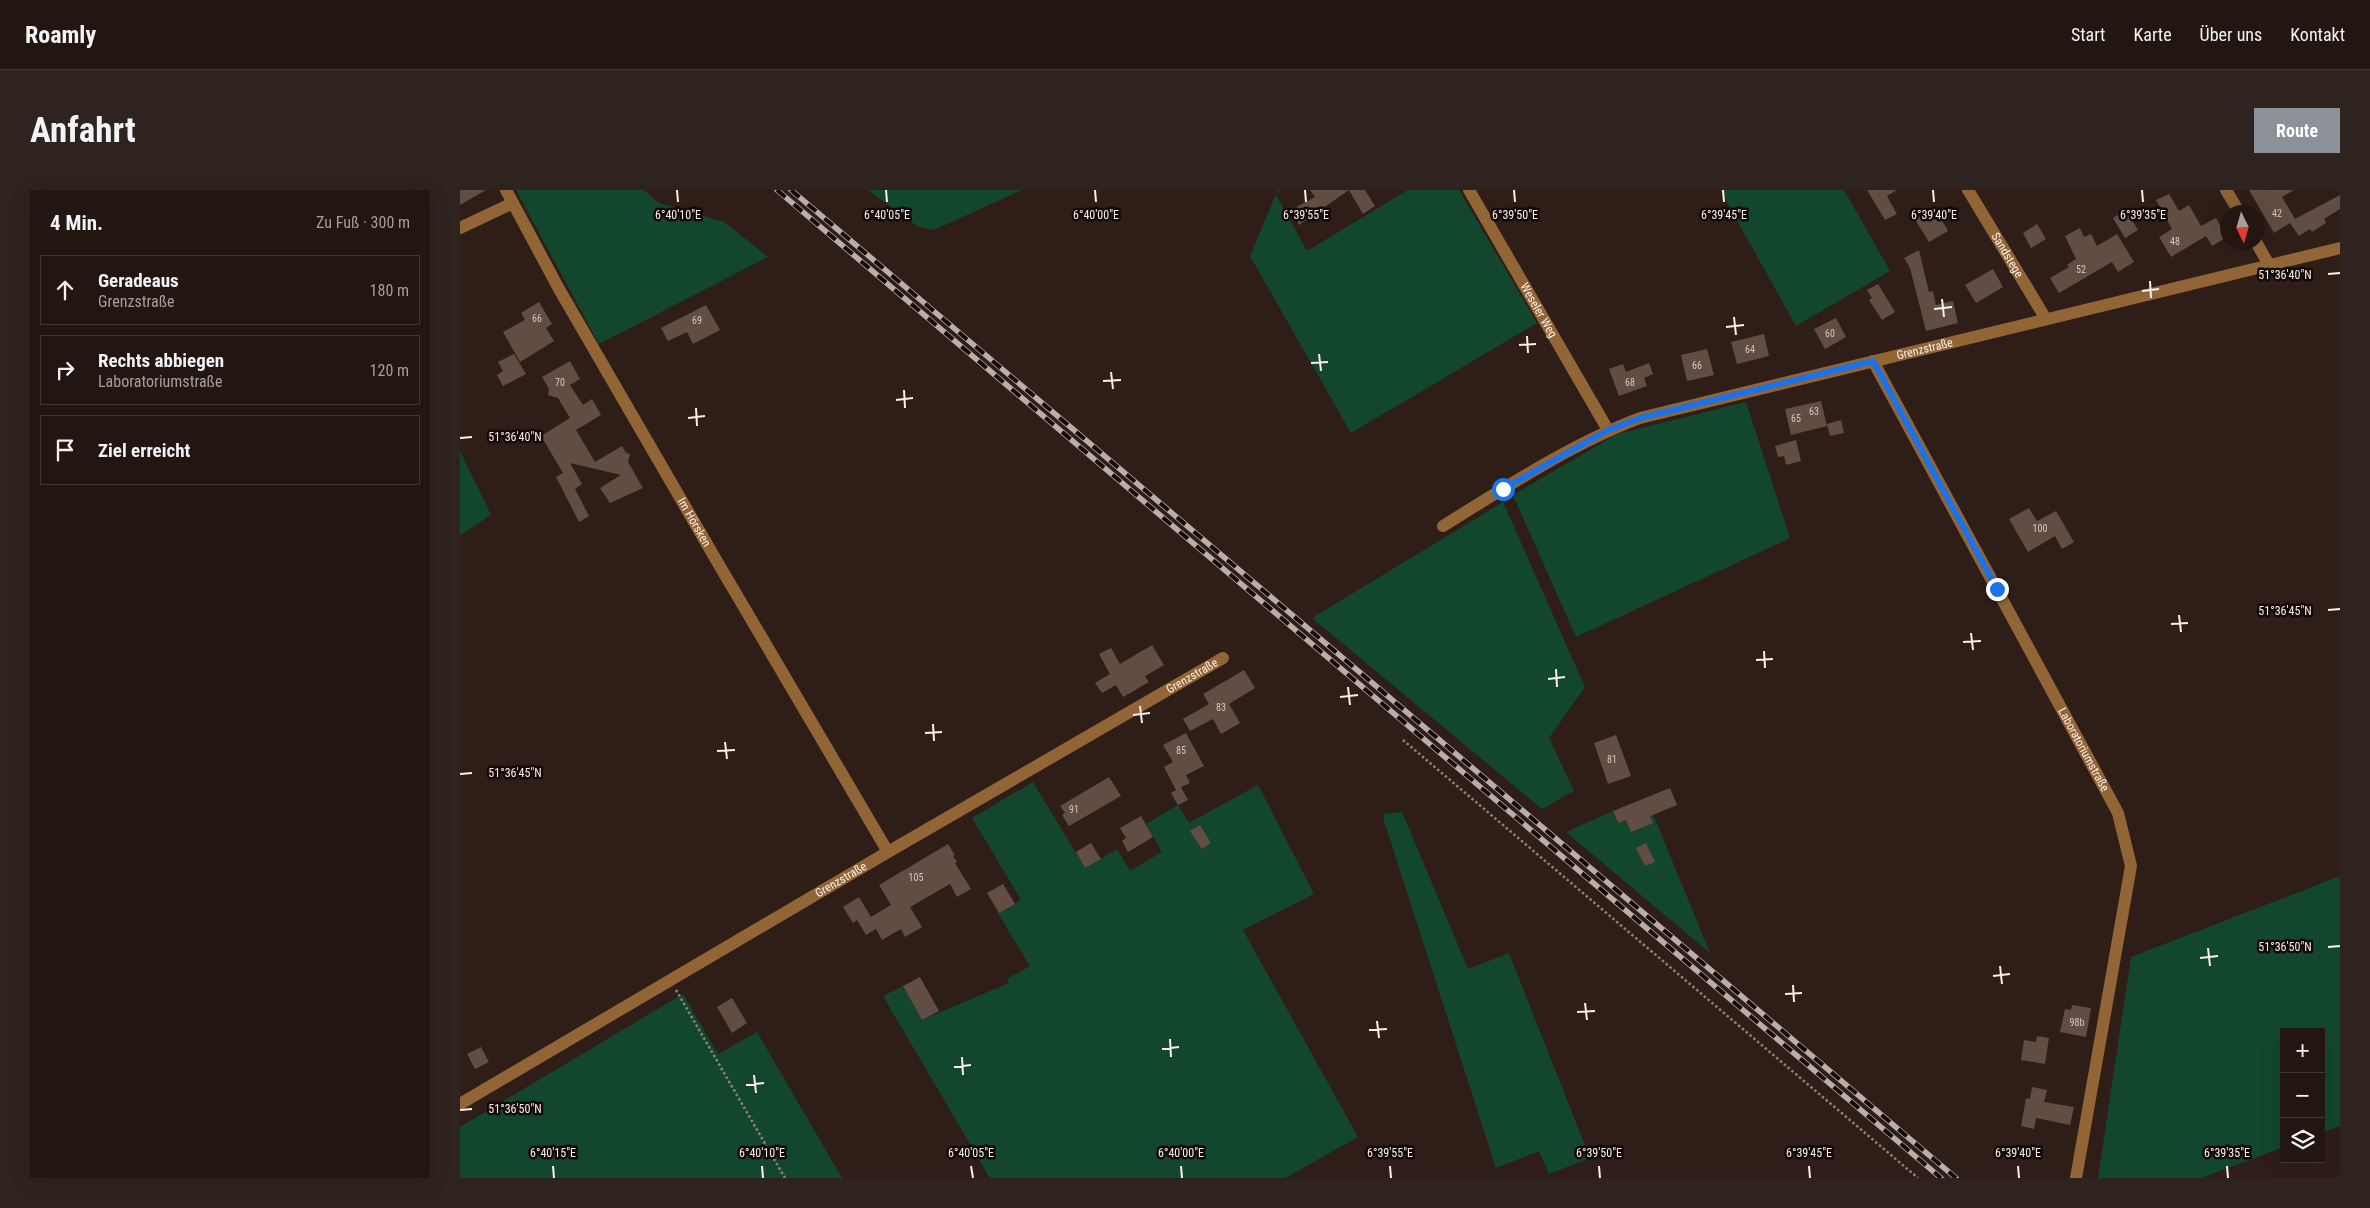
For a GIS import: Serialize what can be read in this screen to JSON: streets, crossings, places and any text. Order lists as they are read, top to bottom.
{
  "streets": {
    "street": [
      "Sandstege",
      "Weseler Weg",
      "Grenzstraße",
      "Im Hörsken",
      "Laboratoriumstraße"
    ]
  },
  "crossings": [
    ["Sandstege", "Grenzstraße"],
    ["Weseler Weg", "Grenzstraße"],
    ["Grenzstraße", "Im Hörsken"],
    ["Grenzstraße", "Laboratoriumstraße"]
  ],
  "house_numbers": [
    "42",
    "48",
    "52",
    "66",
    "69",
    "60",
    "64",
    "66",
    "70",
    "68",
    "63",
    "65",
    "100",
    "83",
    "85",
    "81",
    "91",
    "105",
    "98b"
  ],
  "north": "bottom",
  "page": {
    "header": "Roamly",
    "nav": [
      "Start",
      "Karte",
      "Über uns",
      "Kontakt"
    ],
    "buttons": "Route",
    "title": "Anfahrt",
    "heading": ["4 Min.", "Zu Fuß · 300 m"],
    "list": [
      ["Geradeaus", "Grenzstraße", "180 m"],
      ["Rechts abbiegen", "Laboratoriumstraße", "120 m"],
      "Ziel erreicht"
    ],
    "map_buttons": ["+", "−"]
  },
  "coordinates": [
    "6°40'10\"E",
    "6°40'05\"E",
    "6°40'00\"E",
    "6°39'55\"E",
    "6°39'50\"E",
    "6°39'45\"E",
    "6°39'40\"E",
    "6°39'35\"E",
    "51°36'40\"N",
    "51°36'45\"N",
    "51°36'50\"N",
    "6°40'15\"E"
  ]
}
